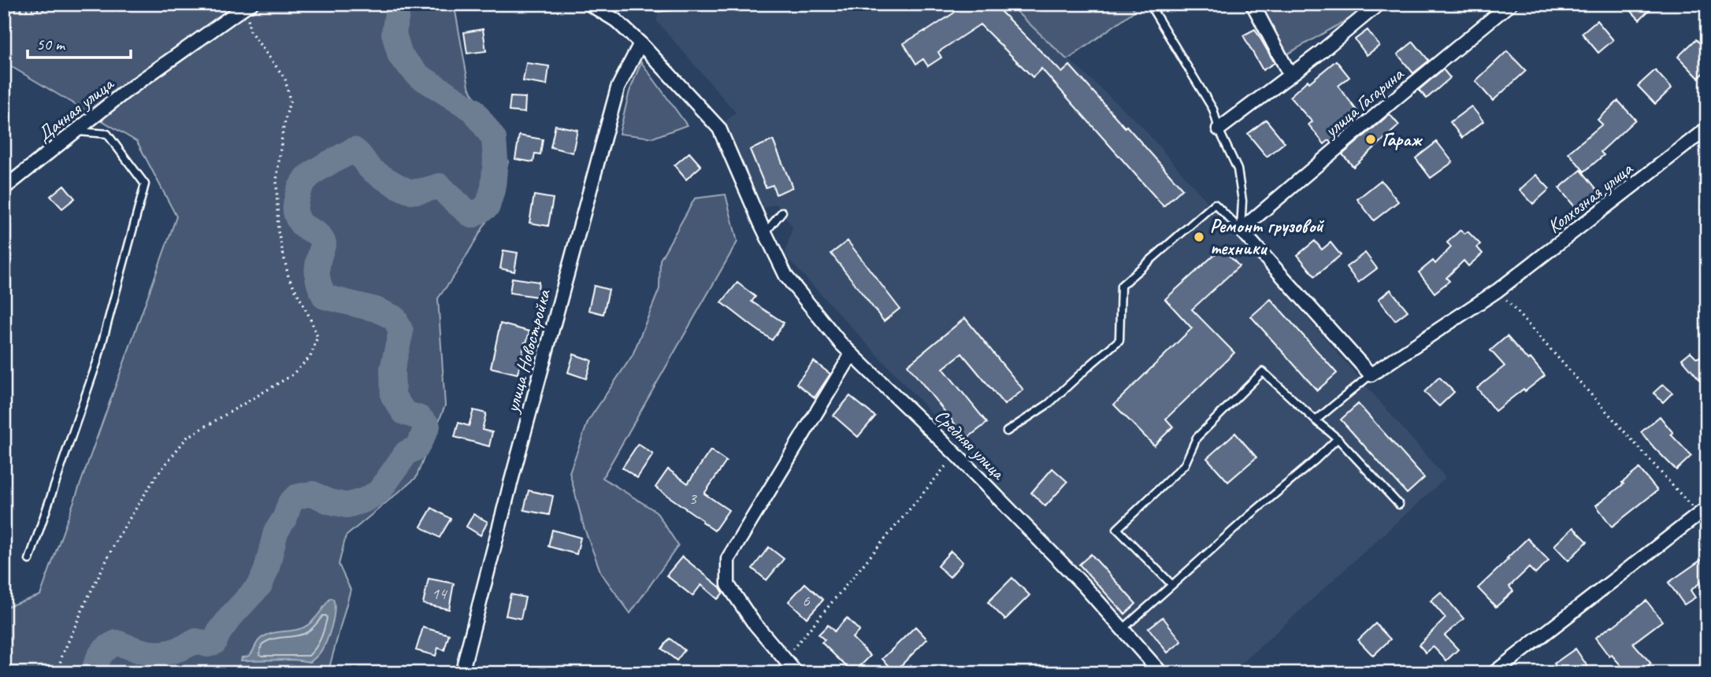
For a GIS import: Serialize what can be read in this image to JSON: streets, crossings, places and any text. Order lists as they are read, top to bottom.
{
  "streets": {
    "street": [
      "улица Гагарина",
      "Дачная улица",
      "Колхозная улица",
      "улица Новостройка",
      "Средняя улица"
    ]
  },
  "crossings": [
    ["улица Новостройка", "Средняя улица"]
  ],
  "places": ["Гараж", "Ремонт грузовой техники"],
  "house_numbers": ["3", "14", "6"],
  "scale_bar": "50 m"
}
